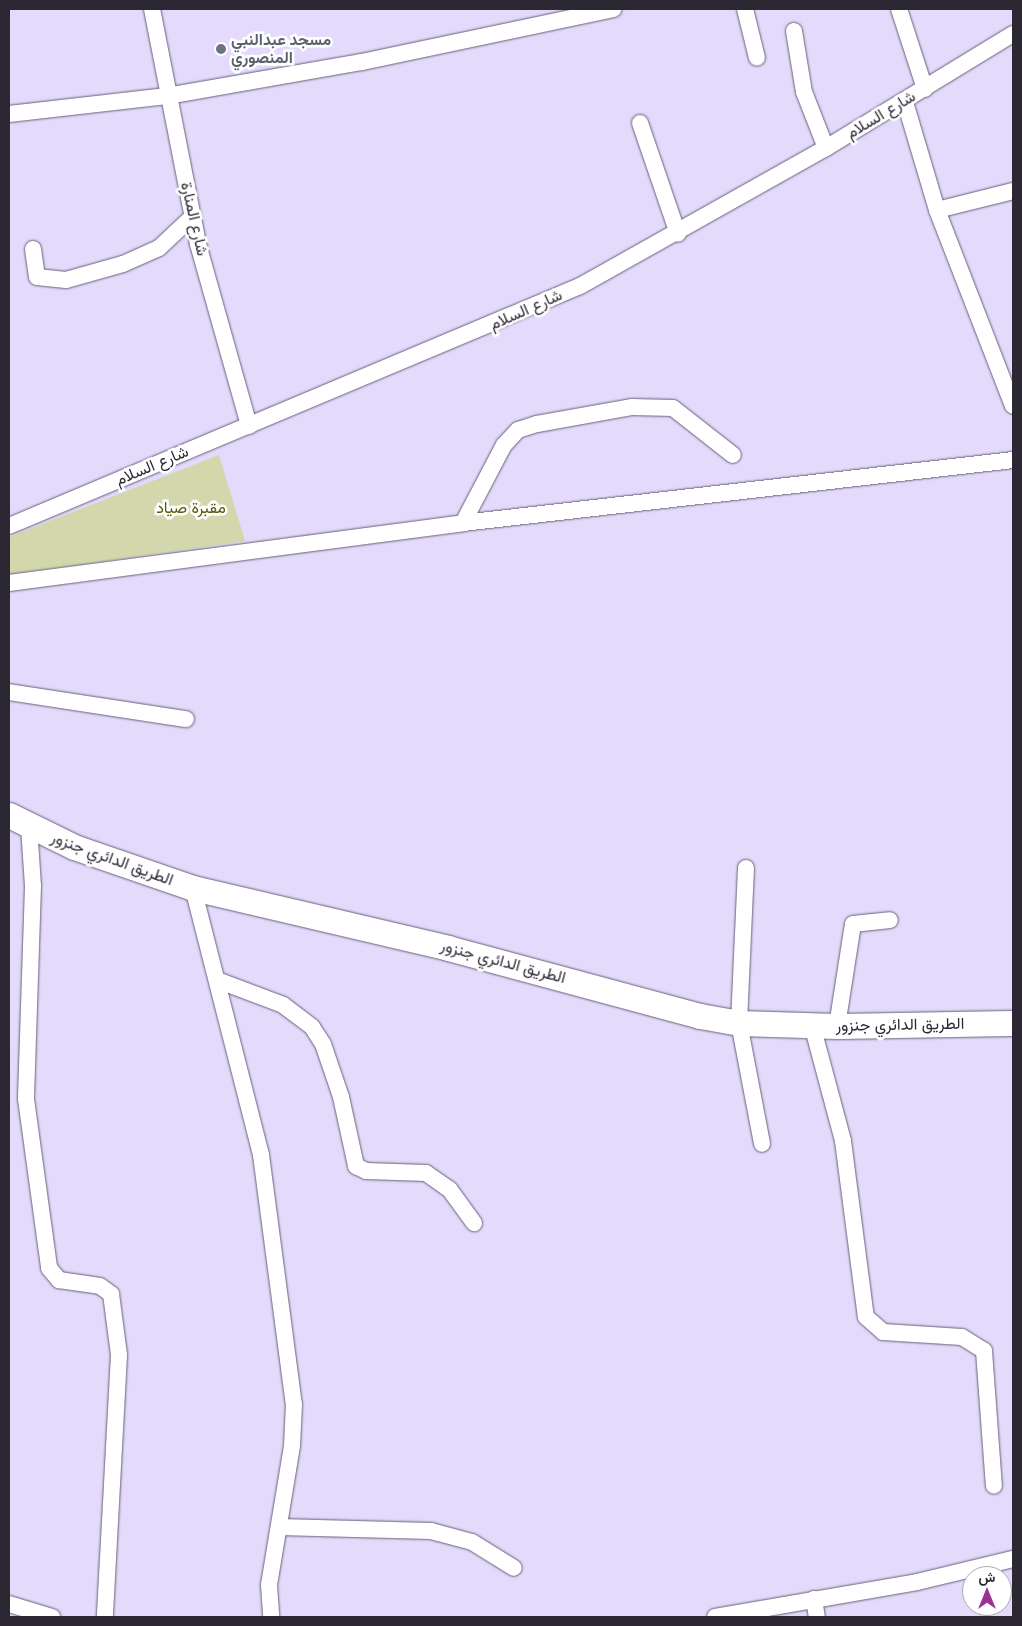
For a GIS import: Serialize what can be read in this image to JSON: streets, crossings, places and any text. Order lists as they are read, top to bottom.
{
  "streets": {
    "main road": ["الطريق الدائري جنزور"],
    "street": ["شارع السلام", "شارع المنارة"]
  },
  "crossings": [
    ["شارع السلام", "شارع المنارة"]
  ],
  "parks": ["مقبرة صياد"],
  "places": ["مسجد عبدالنبي المنصوري"],
  "north": "top"
}
